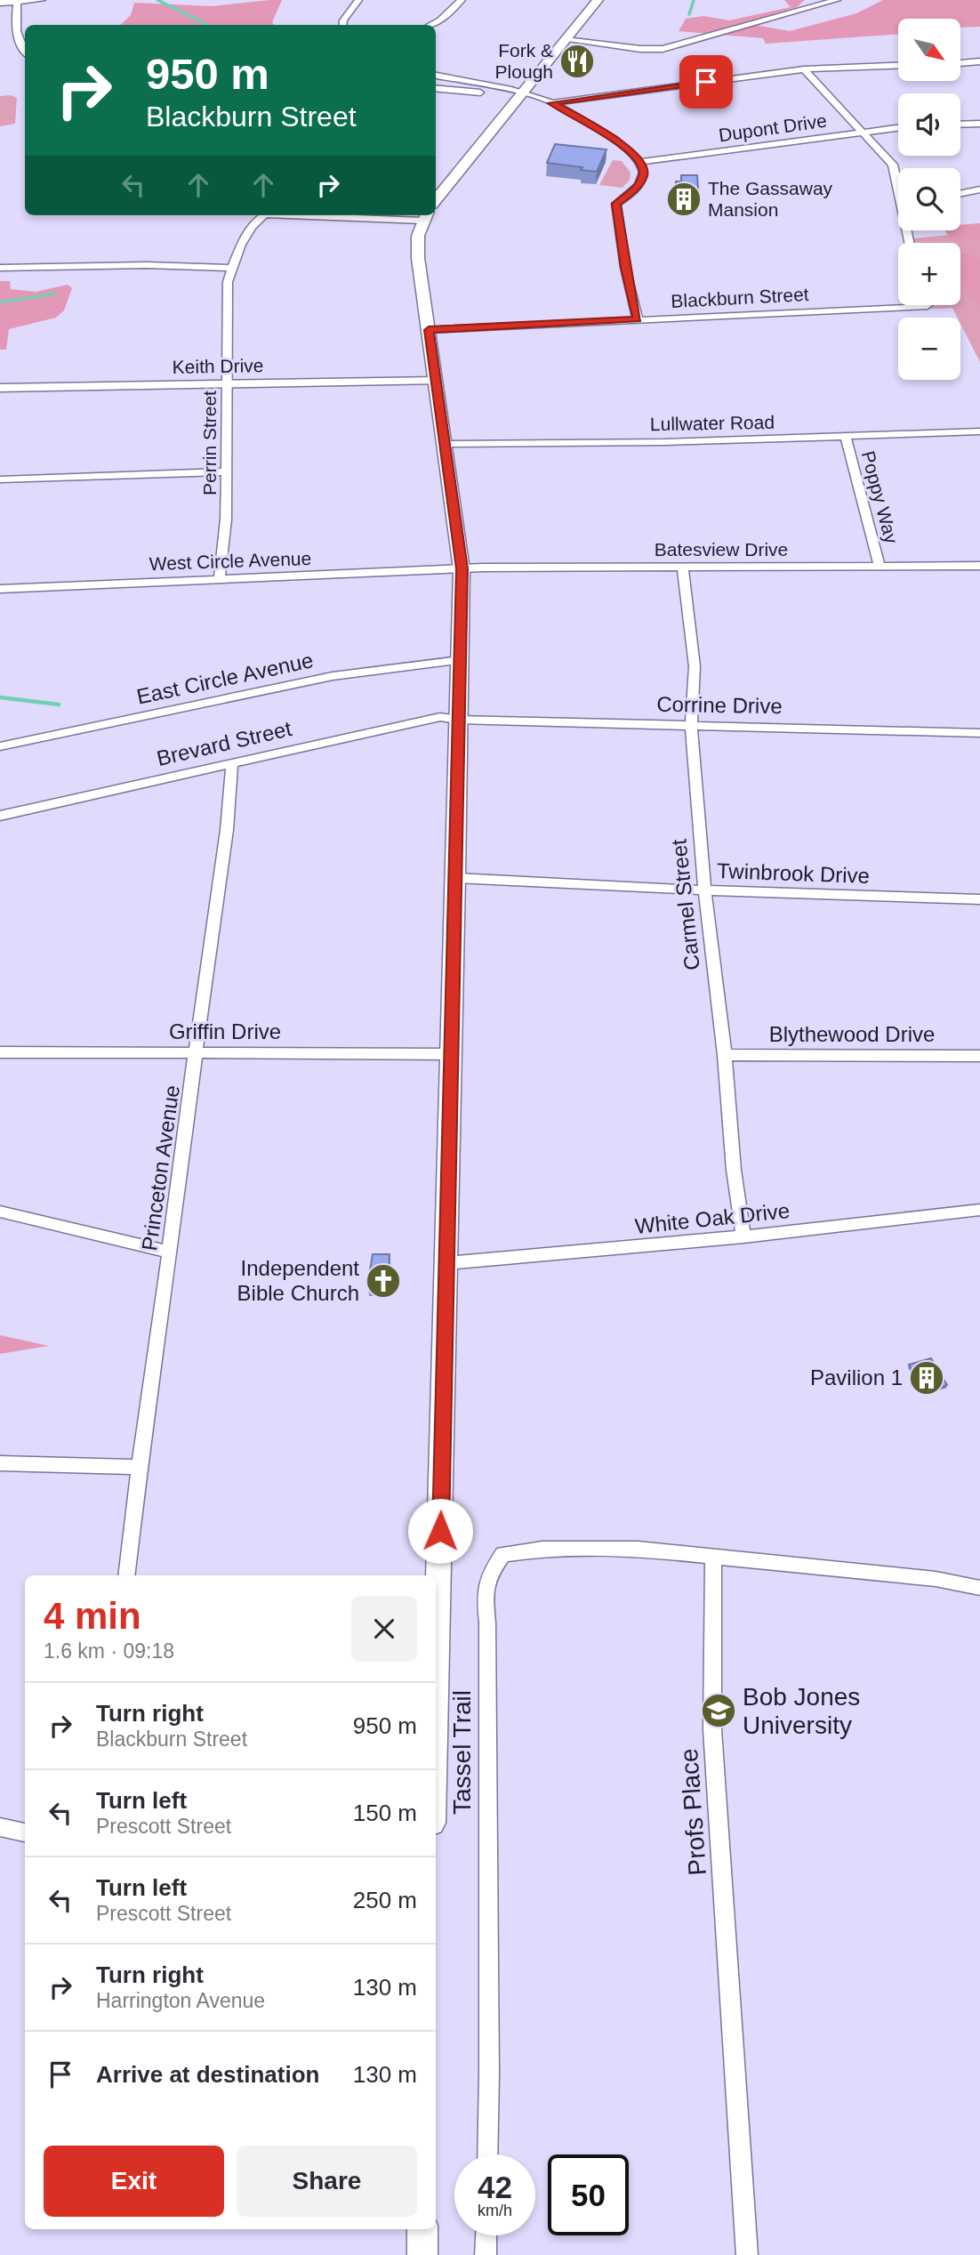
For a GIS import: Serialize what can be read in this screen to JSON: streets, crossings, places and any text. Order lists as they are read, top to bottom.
{
  "streets": {
    "street": [
      "Dupont Drive",
      "Blackburn Street",
      "Keith Drive",
      "Lullwater Road",
      "Perrin Street",
      "Poppy Way",
      "Batesview Drive",
      "West Circle Avenue",
      "East Circle Avenue",
      "Corrine Drive",
      "Brevard Street",
      "Twinbrook Drive",
      "Carmel Street",
      "Griffin Drive",
      "Blythewood Drive",
      "Princeton Avenue",
      "White Oak Drive",
      "Tassel Trail",
      "Profs Place"
    ]
  },
  "crossings": [
    ["Keith Drive", "Perrin Street"],
    ["Lullwater Road", "Poppy Way"],
    ["Perrin Street", "West Circle Avenue"],
    ["Poppy Way", "Batesview Drive"],
    ["Batesview Drive", "West Circle Avenue"],
    ["Batesview Drive", "Carmel Street"],
    ["Corrine Drive", "Brevard Street"],
    ["Corrine Drive", "Carmel Street"],
    ["Brevard Street", "Princeton Avenue"],
    ["Twinbrook Drive", "Carmel Street"],
    ["Carmel Street", "Blythewood Drive"],
    ["Carmel Street", "White Oak Drive"],
    ["Griffin Drive", "Princeton Avenue"],
    ["Tassel Trail", "Profs Place"]
  ],
  "places": {
    "restaurant": ["Fork & Plough"],
    "building": ["The Gassaway Mansion", "Pavilion 1"],
    "church": ["Independent Bible Church"],
    "school or university": ["Bob Jones University"]
  },
  "north": "bottom right",
  "page": {
    "map_buttons": ["+", "−"],
    "turn": ["950 m", "Blackburn Street"],
    "heading": ["4 min", "1.6 km · 09:18"],
    "list": [
      {
        "name": "Turn right",
        "note": "Blackburn Street",
        "value": "950 m"
      },
      {
        "name": "Turn left",
        "note": "Prescott Street",
        "value": "150 m"
      },
      {
        "name": "Turn left",
        "note": "Prescott Street",
        "value": "250 m"
      },
      {
        "name": "Turn right",
        "note": "Harrington Avenue",
        "value": "130 m"
      },
      {
        "name": "Arrive at destination",
        "value": "130 m"
      }
    ],
    "buttons": ["Exit", "Share"],
    "speed": "42 km/h",
    "limit": "50"
  }
}
